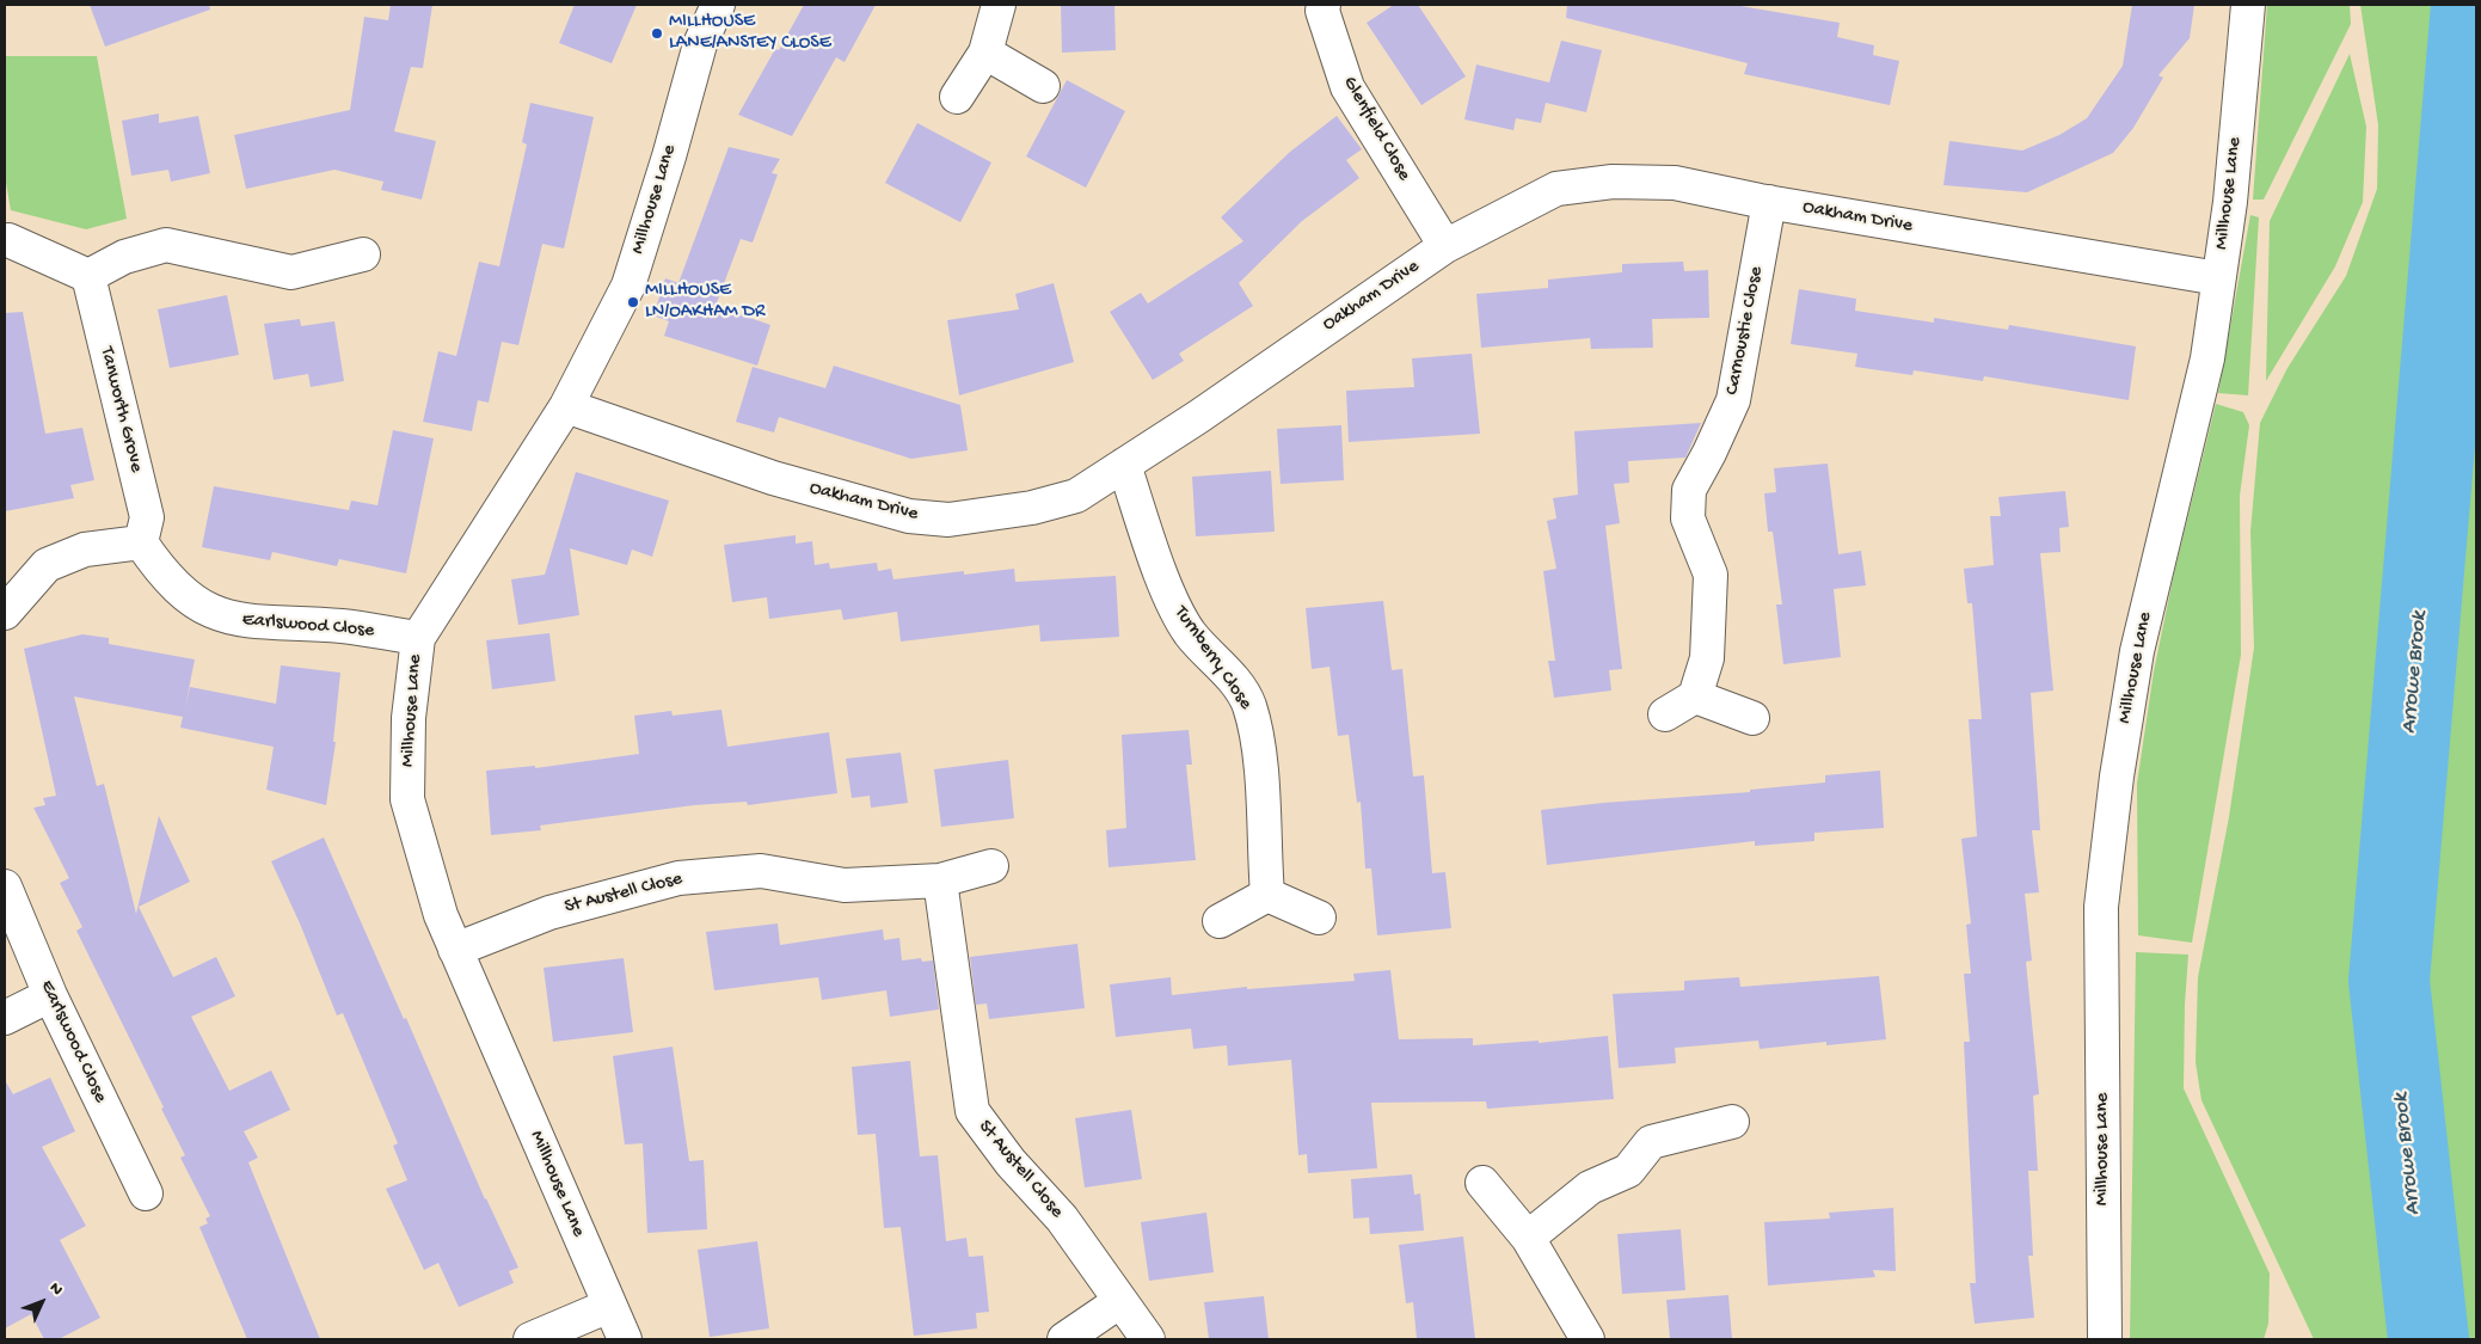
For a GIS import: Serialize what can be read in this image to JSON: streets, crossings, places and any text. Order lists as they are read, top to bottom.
{
  "streets": {
    "street": [
      "Glenfield Close",
      "Millhouse Lane",
      "Oakham Drive",
      "Carnoustie Close",
      "Tanworth Grove",
      "Earlswood Close",
      "Turnberry Close",
      "St Austell Close"
    ]
  },
  "crossings": [
    ["Glenfield Close", "Oakham Drive"],
    ["Millhouse Lane", "Oakham Drive"],
    ["Millhouse Lane", "Earlswood Close"],
    ["Millhouse Lane", "St Austell Close"],
    ["Oakham Drive", "Carnoustie Close"],
    ["Oakham Drive", "Turnberry Close"],
    ["Tanworth Grove", "Earlswood Close"]
  ],
  "water": ["Arrowe Brook"],
  "places": ["MILLHOUSE LANE/ANSTEY CLOSE", "MILLHOUSE LN/OAKHAM DR"],
  "north": "top right"
}
